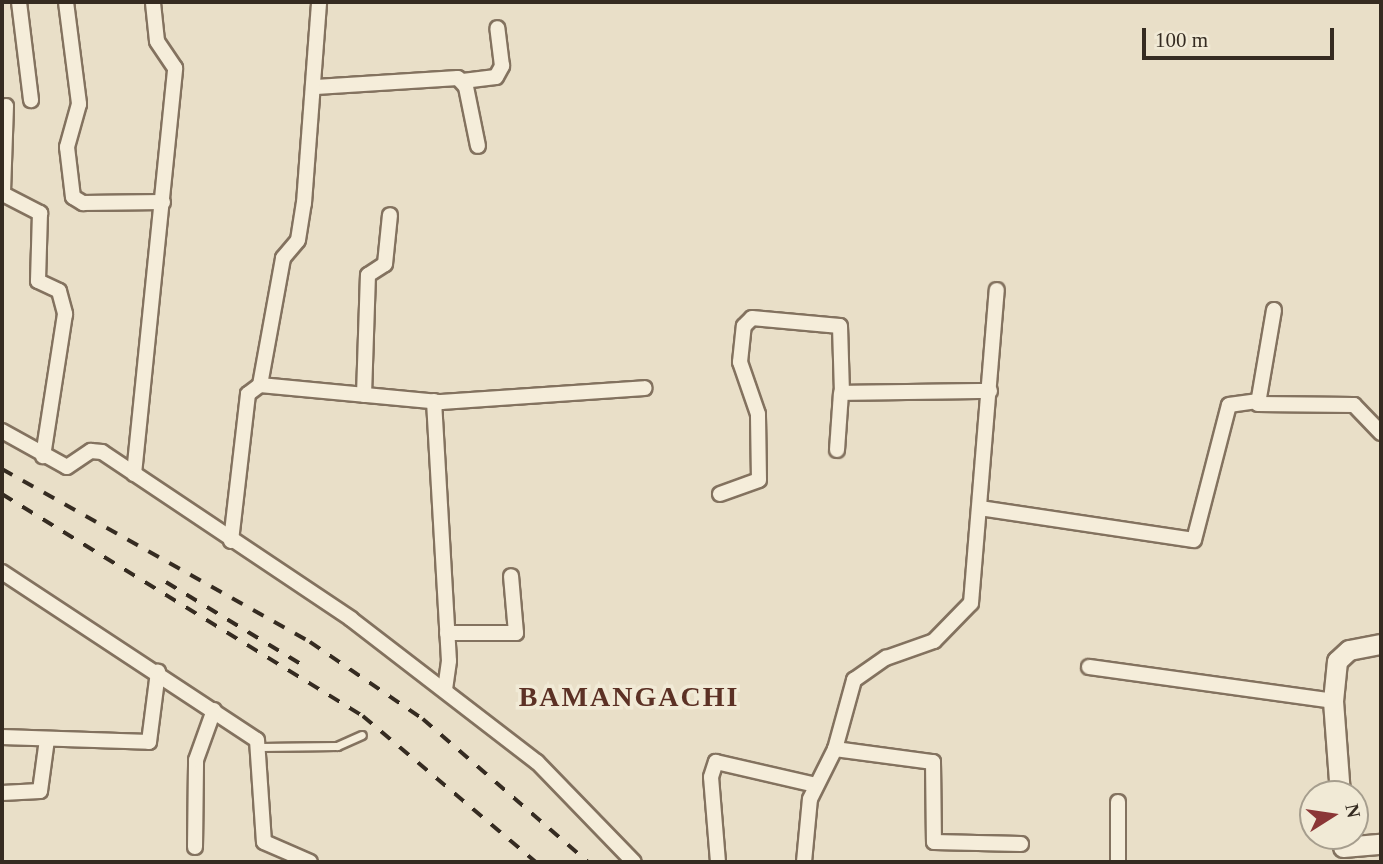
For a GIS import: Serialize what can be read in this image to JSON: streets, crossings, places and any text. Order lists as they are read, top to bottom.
{
  "districts": ["BAMANGACHI"],
  "scale_bar": "100 m",
  "north": "right"
}
